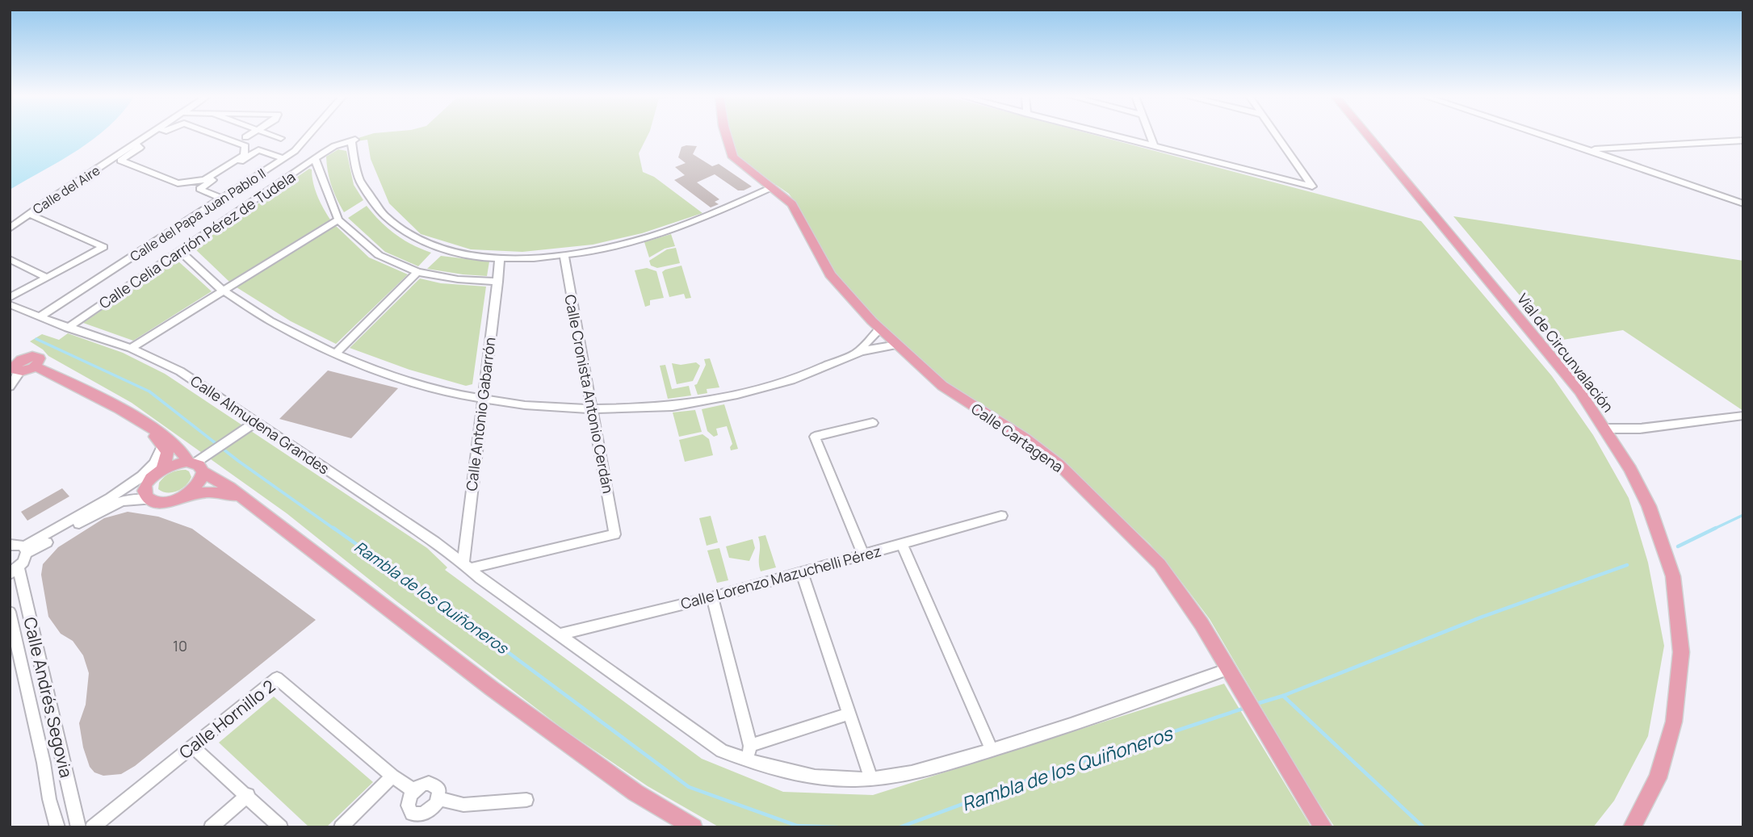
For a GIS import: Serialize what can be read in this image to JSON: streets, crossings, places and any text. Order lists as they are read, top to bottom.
{
  "streets": {
    "main road": ["Vial de Circunvalación", "Calle Cartagena"],
    "street": [
      "Calle del Aire",
      "Calle del Papa Juan Pablo II",
      "Calle Celia Carrión Pérez de Tudela",
      "Calle Cronista Antonio Cerdán",
      "Calle Antonio Gabarrón",
      "Calle Almudena Grandes",
      "Calle Lorenzo Mazuchelli Pérez",
      "Calle Andrés Segovia",
      "Calle Hornillo 2"
    ]
  },
  "crossings": [
    ["Calle del Papa Juan Pablo II", "Calle Almudena Grandes"],
    ["Calle Celia Carrión Pérez de Tudela", "Calle Almudena Grandes"],
    ["Calle Cronista Antonio Cerdán", "Calle Antonio Gabarrón"],
    ["Calle Cronista Antonio Cerdán", "Calle Almudena Grandes"],
    ["Calle Antonio Gabarrón", "Calle Almudena Grandes"],
    ["Calle Almudena Grandes", "Calle Cartagena"],
    ["Calle Almudena Grandes", "Calle Lorenzo Mazuchelli Pérez"]
  ],
  "water": ["Rambla de los Quiñoneros"],
  "house_numbers": ["10"]
}
